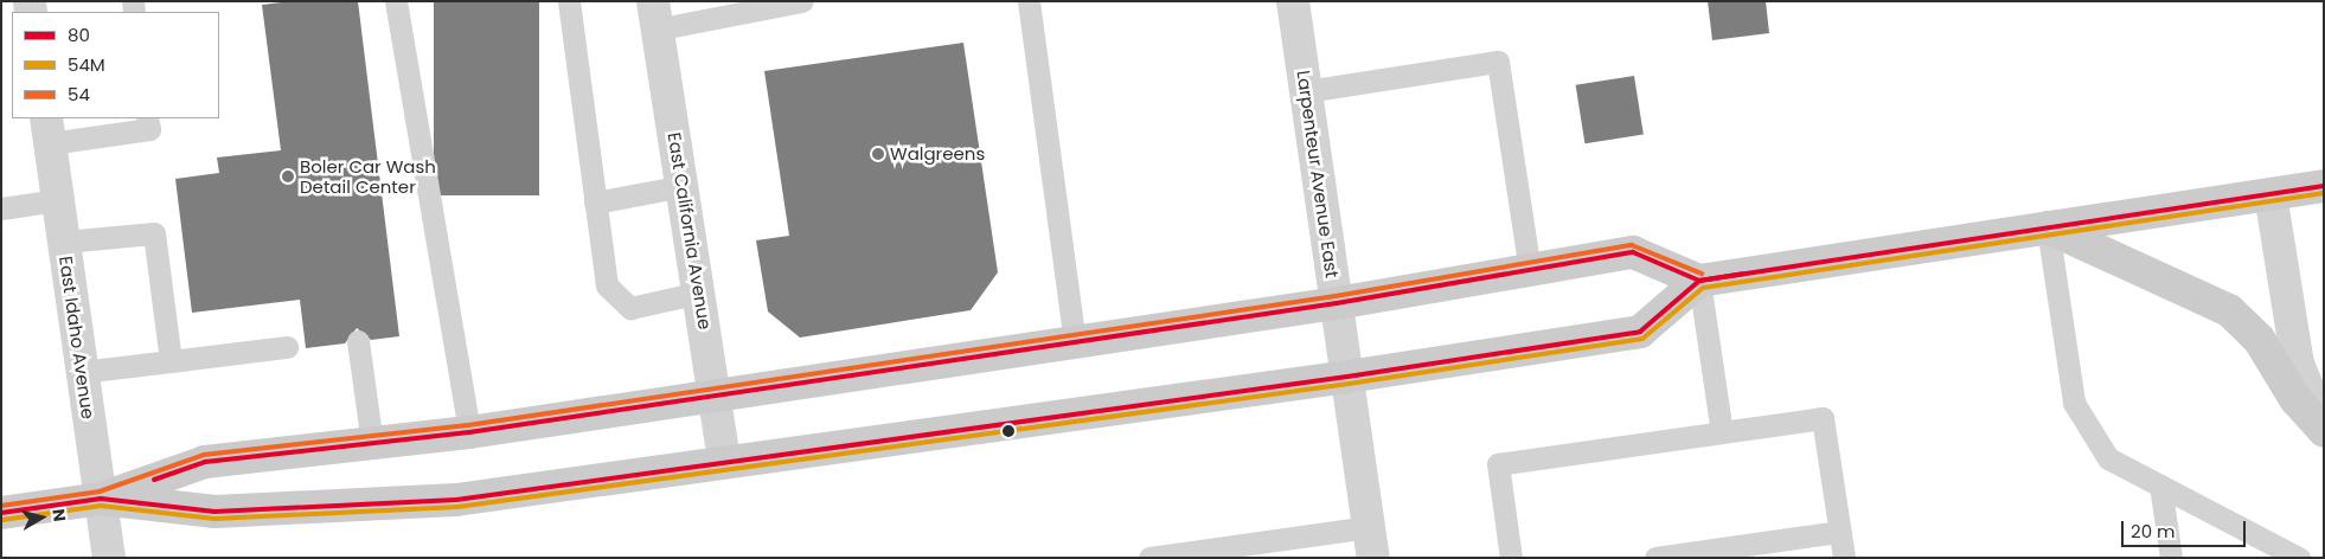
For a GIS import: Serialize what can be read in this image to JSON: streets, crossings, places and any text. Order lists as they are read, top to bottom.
{
  "streets": {
    "street": ["Larpenteur Avenue East", "East California Avenue", "East Idaho Avenue"]
  },
  "places": ["Walgreens", "Boler Car Wash Detail Center"],
  "lines": ["transit line 80", "transit line 54M", "transit line 54"],
  "legend": ["80", "54M", "54"],
  "scale_bar": "20 m",
  "north": "right"
}
